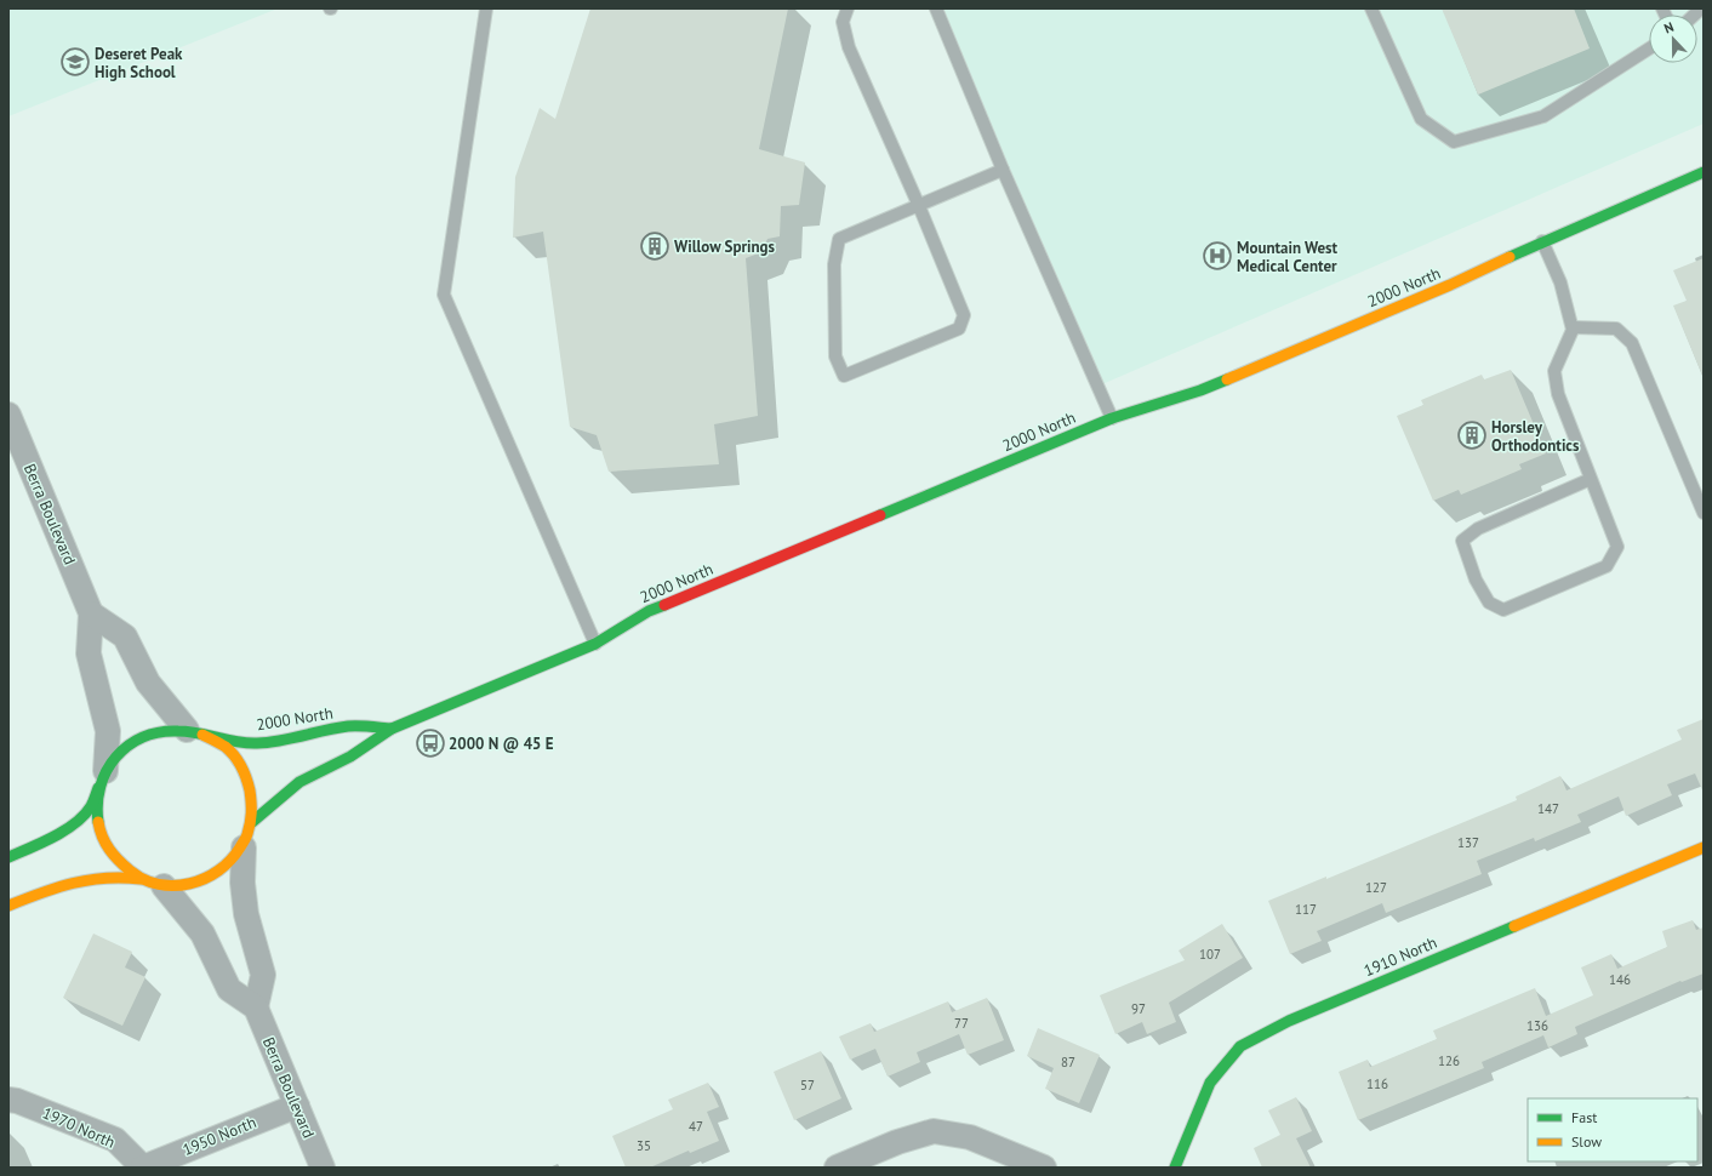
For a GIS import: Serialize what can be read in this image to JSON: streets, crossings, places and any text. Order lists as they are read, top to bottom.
{
  "streets": {
    "street": [
      "2000 North",
      "Berra Boulevard",
      "1910 North",
      "1970 North",
      "1950 North"
    ]
  },
  "crossings": [
    ["2000 North", "Berra Boulevard"],
    ["Berra Boulevard", "1950 North"],
    ["1970 North", "1950 North"]
  ],
  "places": {
    "school or university": ["Deseret Peak High School"],
    "building": ["Willow Springs", "Horsley Orthodontics"],
    "hospital": ["Mountain West Medical Center"],
    "bus stop": ["2000 N @ 45 E"]
  },
  "house_numbers": [
    "147",
    "137",
    "127",
    "117",
    "107",
    "146",
    "97",
    "77",
    "136",
    "126",
    "87",
    "116",
    "57",
    "47",
    "35"
  ],
  "legend": ["Fast", "Slow"],
  "north": "top"
}
